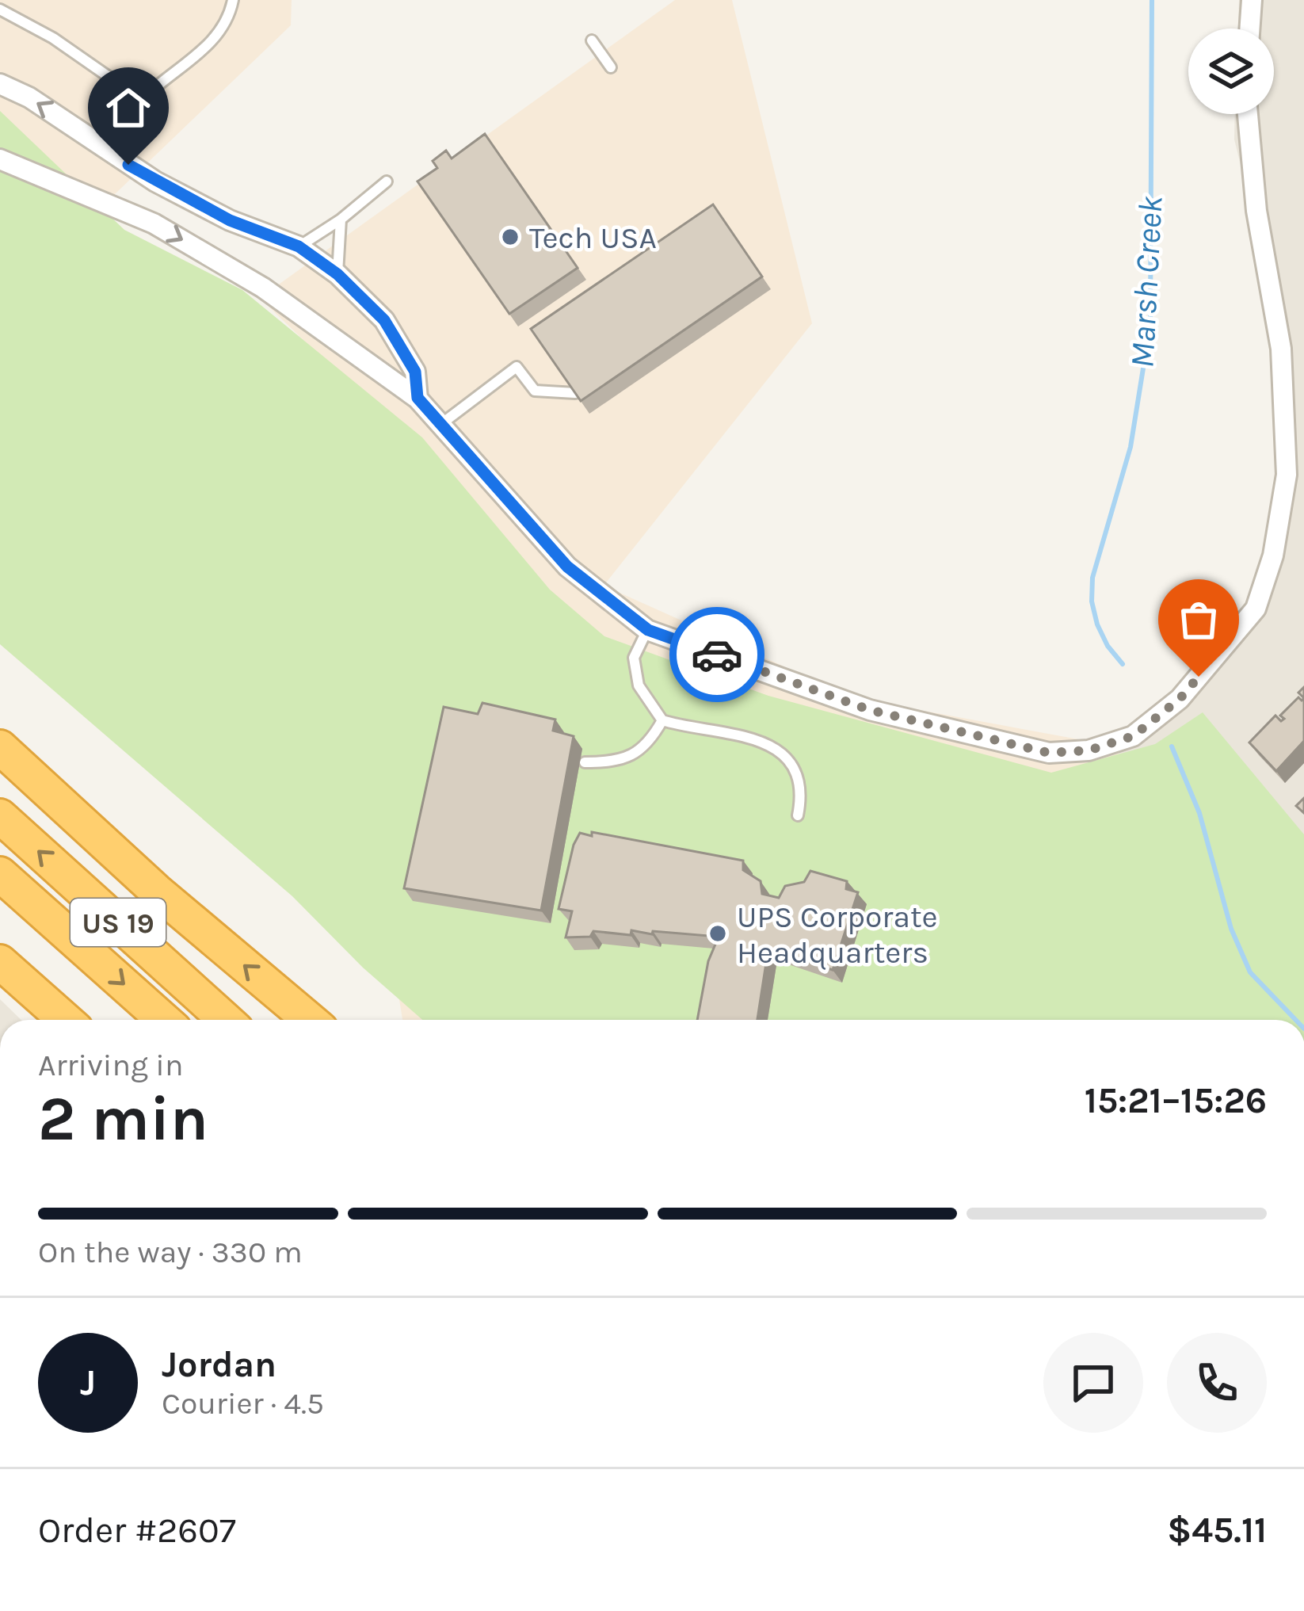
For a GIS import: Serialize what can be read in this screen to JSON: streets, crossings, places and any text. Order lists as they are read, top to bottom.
{
  "streets": {
    "highway": ["US 19"]
  },
  "water": ["Marsh Creek"],
  "places": ["Tech USA", "UPS Corporate Headquarters"],
  "page": {
    "heading": ["2 min", "Arriving in", "15:21–15:26"],
    "panel": [
      "Jordan",
      "Courier · 4.5",
      "Order #2607",
      "$45.11"
    ],
    "bar": "On the way · 330 m",
    "round": "J"
  }
}
